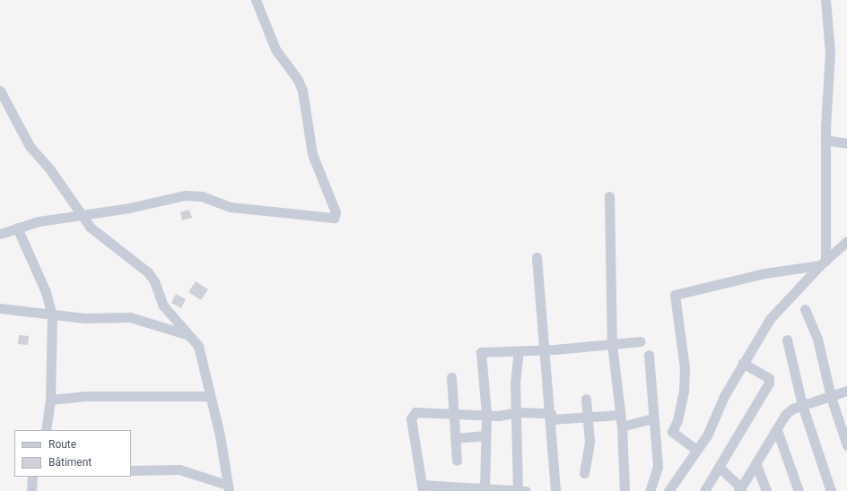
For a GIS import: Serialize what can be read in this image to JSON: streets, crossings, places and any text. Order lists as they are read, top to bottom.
{
  "legend": ["Route", "Bâtiment"]
}
